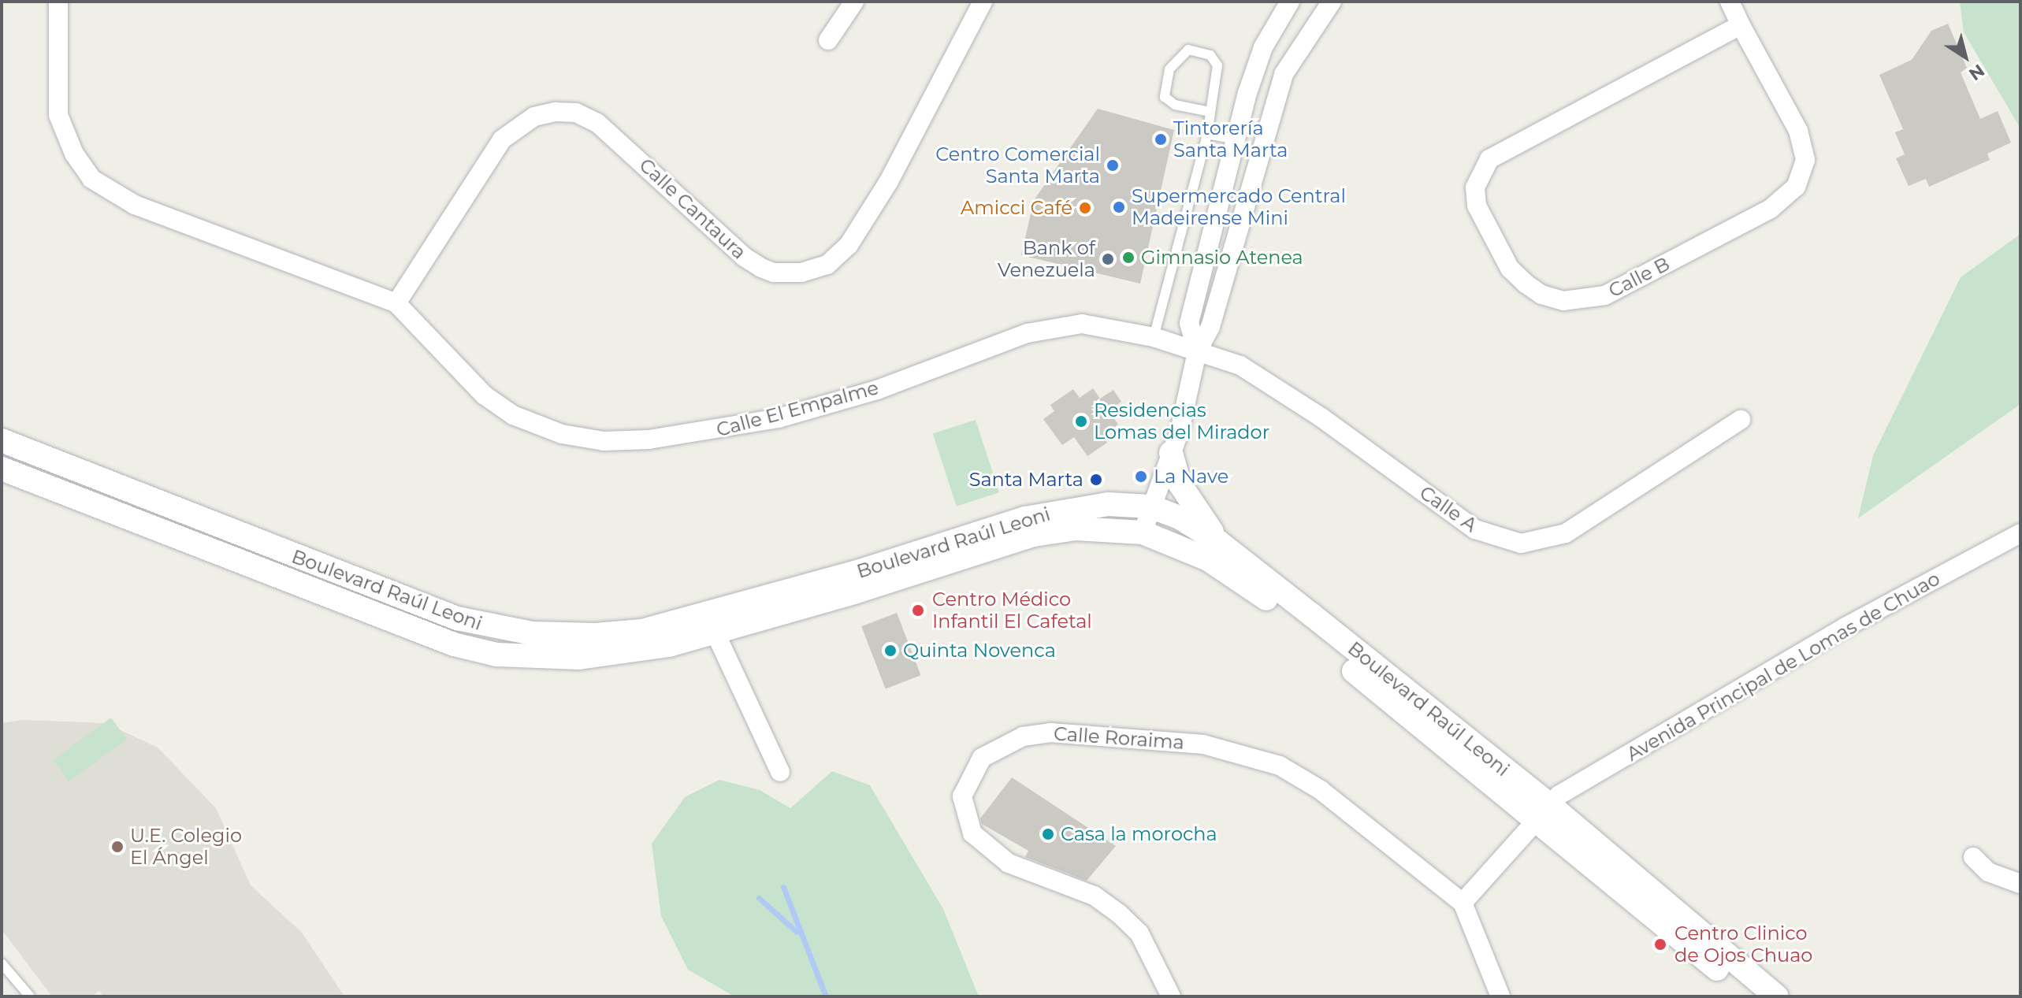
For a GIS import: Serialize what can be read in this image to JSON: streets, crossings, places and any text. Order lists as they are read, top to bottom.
{
  "streets": {
    "street": [
      "Calle Cantaura",
      "Calle B",
      "Calle El Empalme",
      "Calle A",
      "Boulevard Raúl Leoni",
      "Avenida Principal de Lomas de Chuao",
      "Calle Roraima"
    ]
  },
  "crossings": [
    ["Calle Cantaura", "Calle El Empalme"],
    ["Calle El Empalme", "Calle A"],
    ["Boulevard Raúl Leoni", "Avenida Principal de Lomas de Chuao"],
    ["Avenida Principal de Lomas de Chuao", "Calle Roraima"]
  ],
  "places": [
    "Tintorería Santa Marta",
    "Centro Comercial Santa Marta",
    "Supermercado Central Madeirense Mini",
    "Amicci Café",
    "Gimnasio Atenea",
    "Bank of Venezuela",
    "Residencias Lomas del Mirador",
    "La Nave",
    "Santa Marta",
    "Centro Médico Infantil El Cafetal",
    "Quinta Novenca",
    "Casa la morocha",
    "U.E. Colegio El Ángel",
    "Centro Clinico de Ojos Chuao"
  ],
  "north": "bottom right"
}
